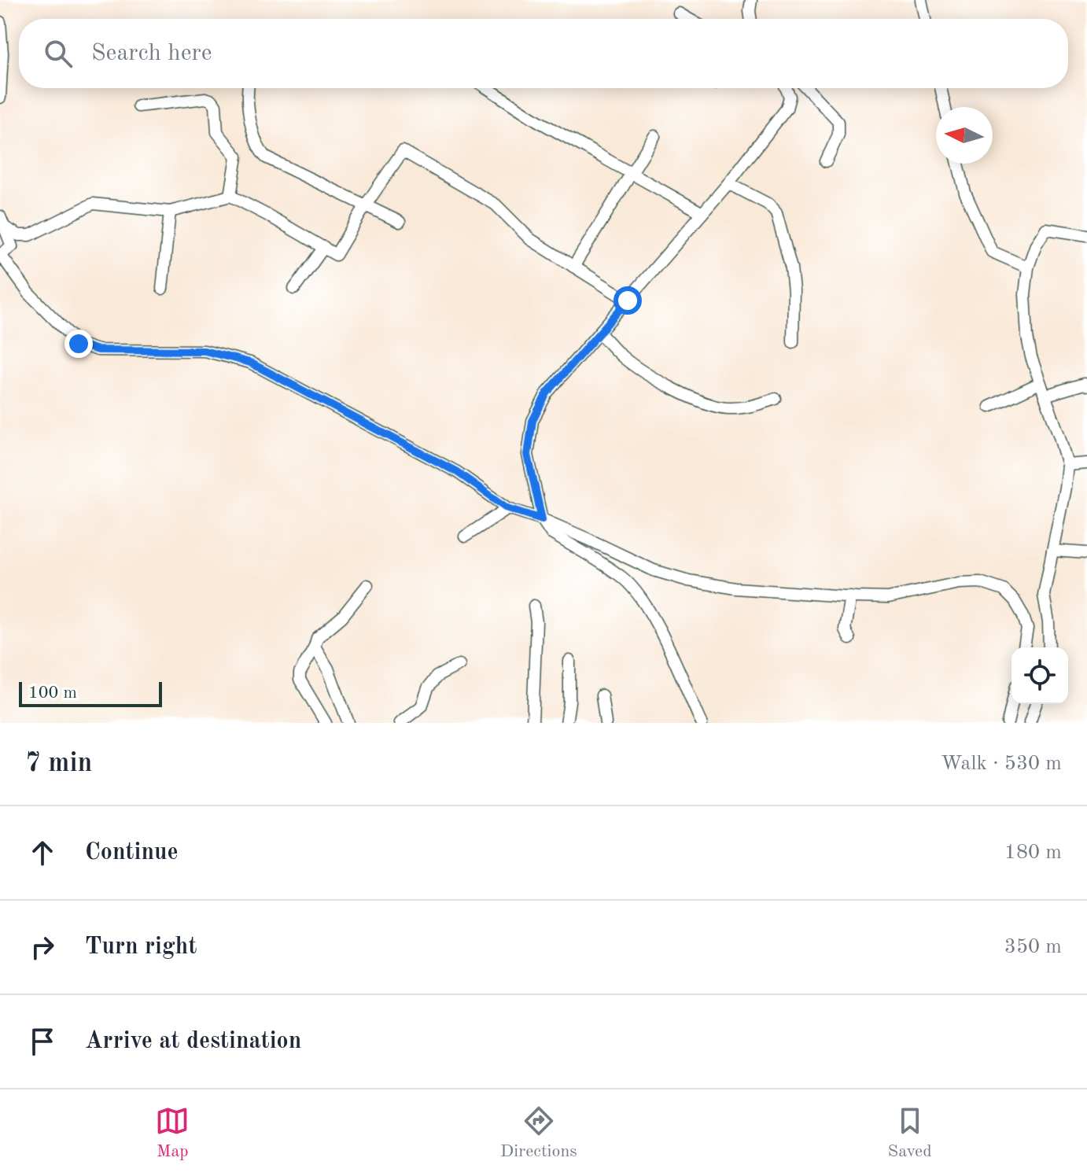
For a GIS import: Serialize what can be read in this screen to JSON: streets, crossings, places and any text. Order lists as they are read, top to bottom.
{
  "scale_bar": "100 m",
  "north": "left",
  "page": {
    "search": "Search here",
    "scale": "100 m",
    "heading": ["7 min", "Walk · 530 m"],
    "list": [
      ["Continue", "180 m"],
      ["Turn right", "350 m"],
      "Arrive at destination"
    ],
    "nav": ["Map", "Directions", "Saved"]
  }
}
